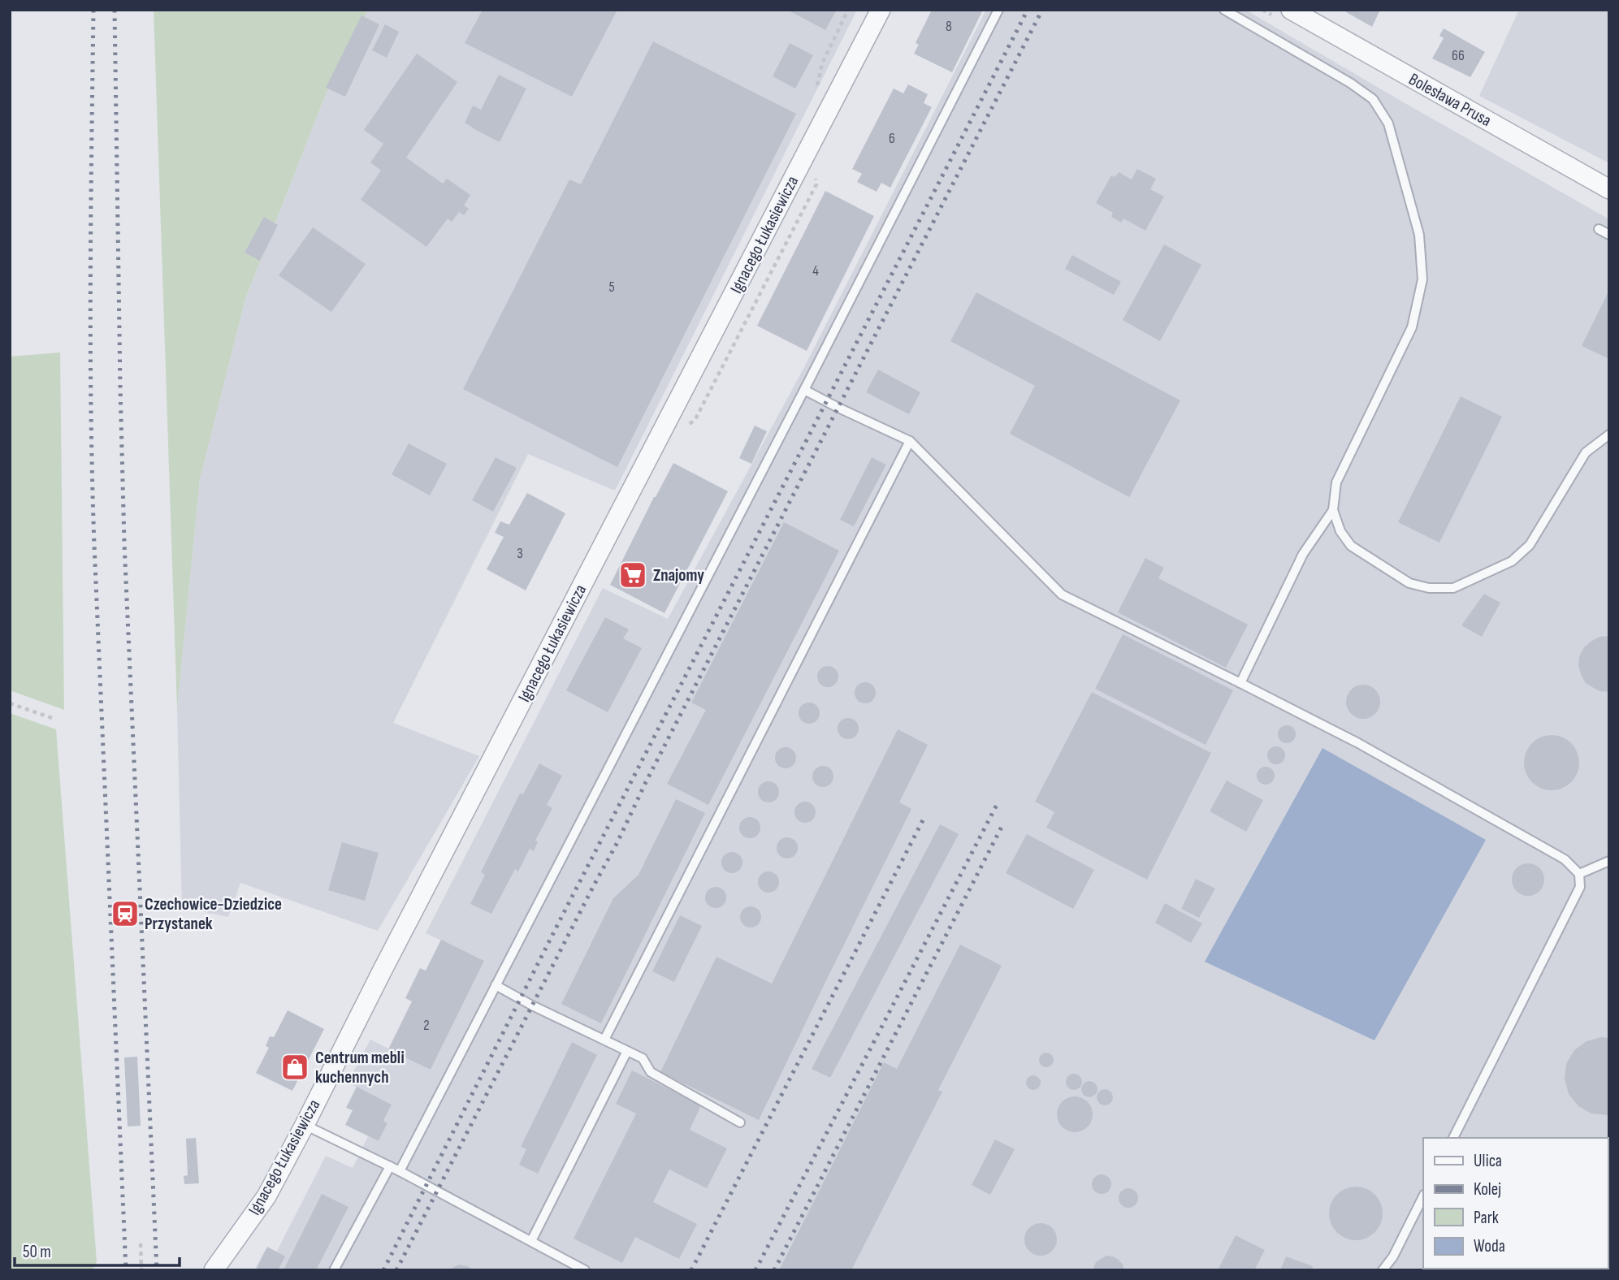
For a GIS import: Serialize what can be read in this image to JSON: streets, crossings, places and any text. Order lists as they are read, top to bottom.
{
  "streets": {
    "street": ["Bolesława Prusa", "Ignacego Łukasiewicza"]
  },
  "places": {
    "supermarket": ["Znajomy"],
    "station": ["Czechowice-Dziedzice Przystanek"],
    "shop": ["Centrum mebli kuchennych"]
  },
  "house_numbers": [
    "8",
    "66",
    "6",
    "4",
    "5",
    "3",
    "2"
  ],
  "legend": [
    "Ulica",
    "Kolej",
    "Park",
    "Woda"
  ],
  "scale_bar": "50 m"
}
